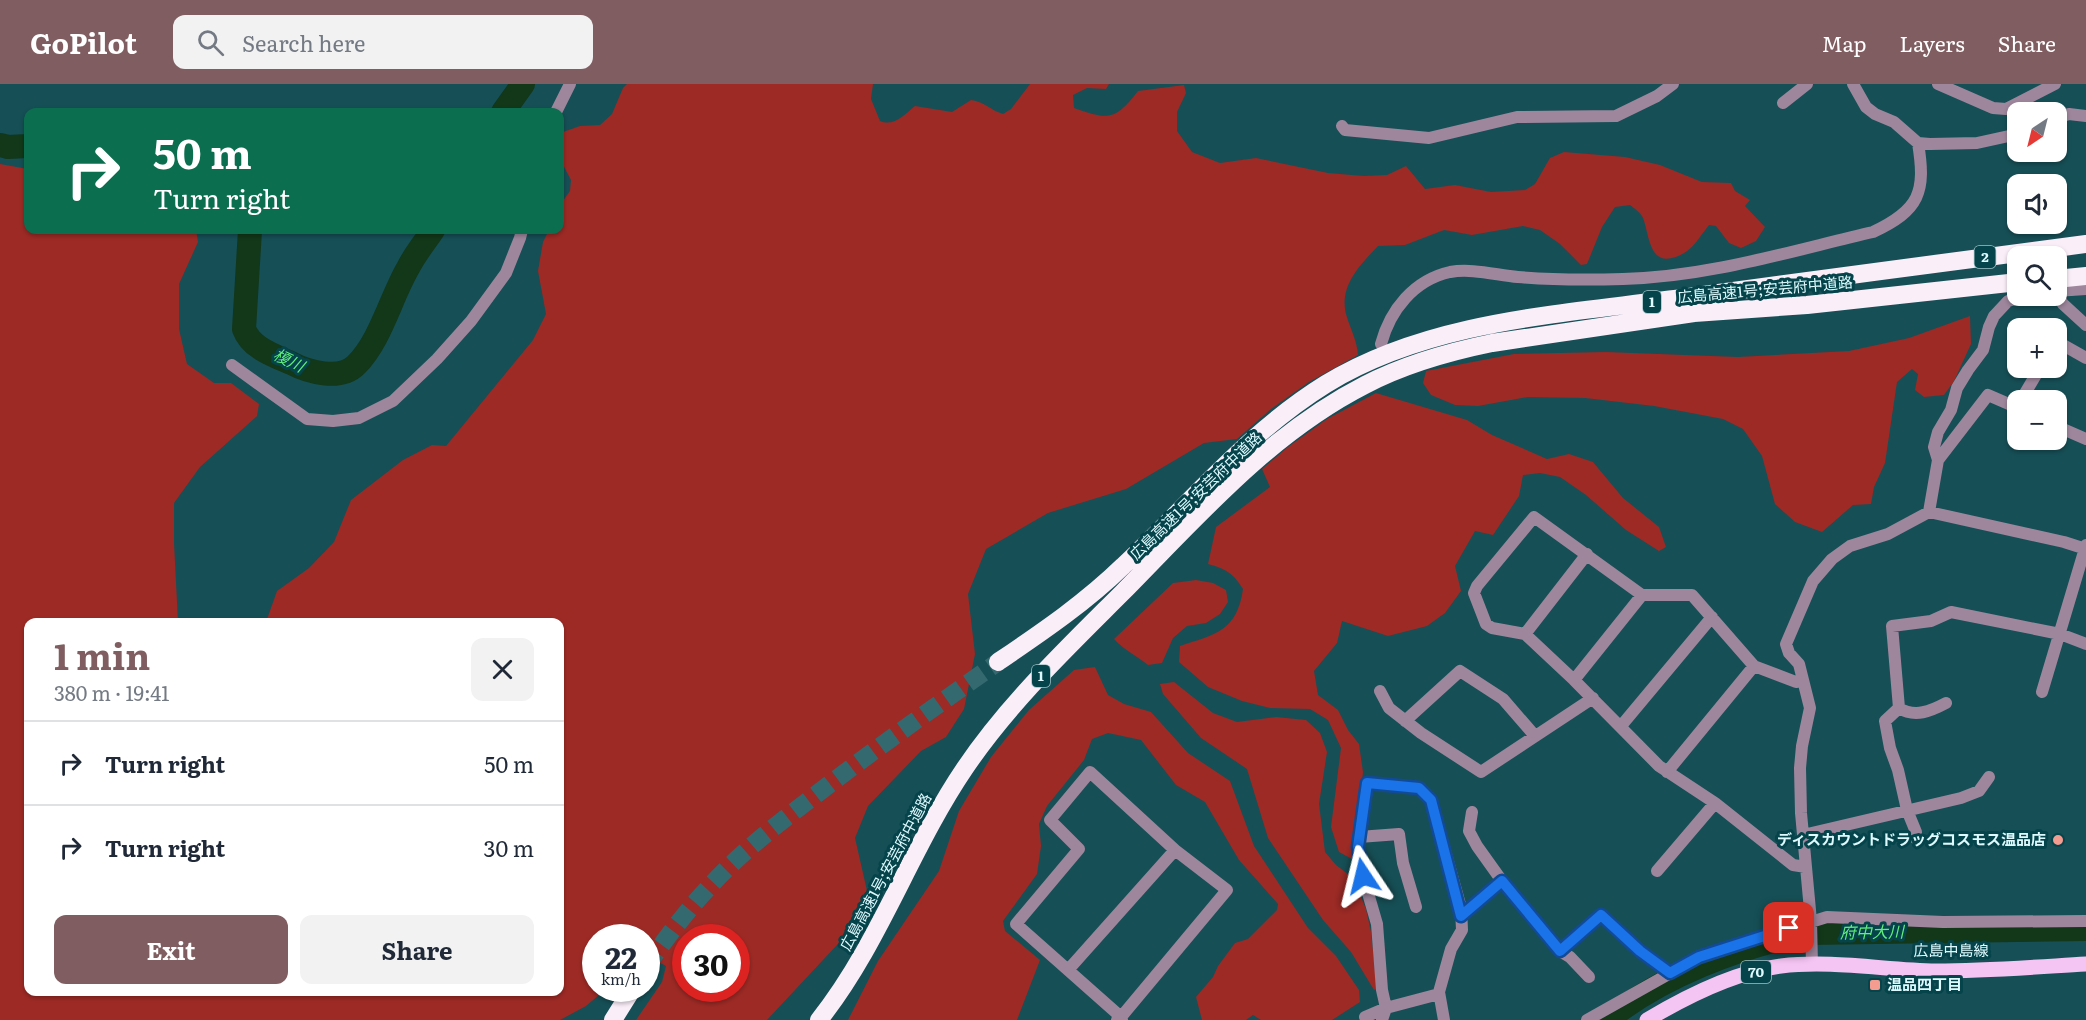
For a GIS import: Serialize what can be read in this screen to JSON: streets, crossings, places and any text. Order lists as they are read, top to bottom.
{
  "streets": {
    "highway": ["2", "広島高速1号;安芸府中道路", "1"],
    "main road": ["広島中島線", "70"]
  },
  "crossings": [
    ["2", "広島高速1号;安芸府中道路"]
  ],
  "water": ["榎川", "府中大川"],
  "places": {
    "other": ["ディスカウントドラッグコスモス温品店"],
    "transit": ["温品四丁目"]
  },
  "north": "bottom left",
  "page": {
    "header": "GoPilot",
    "search": "Search here",
    "nav": ["Map", "Layers", "Share"],
    "map_buttons": ["+", "−"],
    "turn": ["50 m", "Turn right"],
    "heading": ["1 min", "380 m · 19:41"],
    "list": [
      {
        "name": "Turn right",
        "value": "50 m"
      },
      {
        "name": "Turn right",
        "value": "30 m"
      }
    ],
    "buttons": ["Exit", "Share"],
    "speed": "22 km/h",
    "limit": "30"
  }
}
